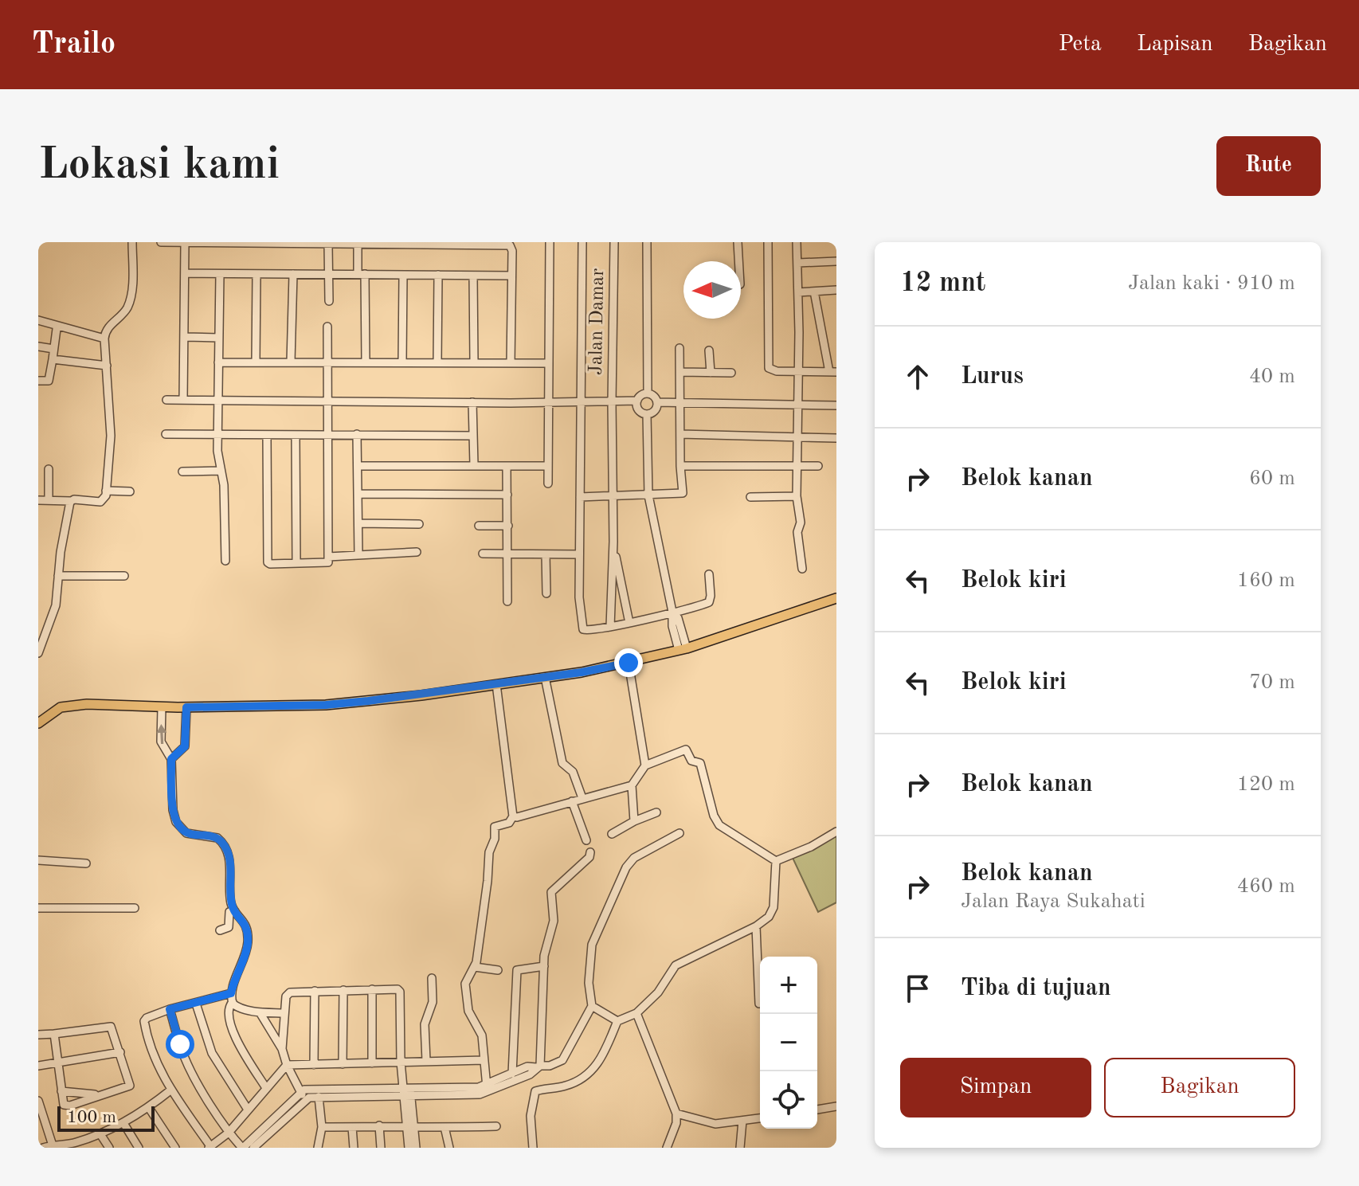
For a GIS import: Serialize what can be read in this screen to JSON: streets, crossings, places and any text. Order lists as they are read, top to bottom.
{
  "streets": {
    "street": ["Jalan Damar"]
  },
  "scale_bar": "100 m",
  "north": "left",
  "page": {
    "header": "Trailo",
    "nav": ["Peta", "Lapisan", "Bagikan"],
    "buttons": [
      "Rute",
      ["Simpan", "Bagikan"]
    ],
    "title": "Lokasi kami",
    "heading": ["12 mnt", "Jalan kaki · 910 m"],
    "list": [
      ["Lurus", "40 m"],
      ["Belok kanan", "60 m"],
      ["Belok kiri", "160 m"],
      ["Belok kiri", "70 m"],
      ["Belok kanan", "120 m"],
      ["Belok kanan", "Jalan Raya Sukahati", "460 m"],
      "Tiba di tujuan"
    ],
    "map_buttons": ["+", "−"],
    "scale": "100 m"
  }
}
